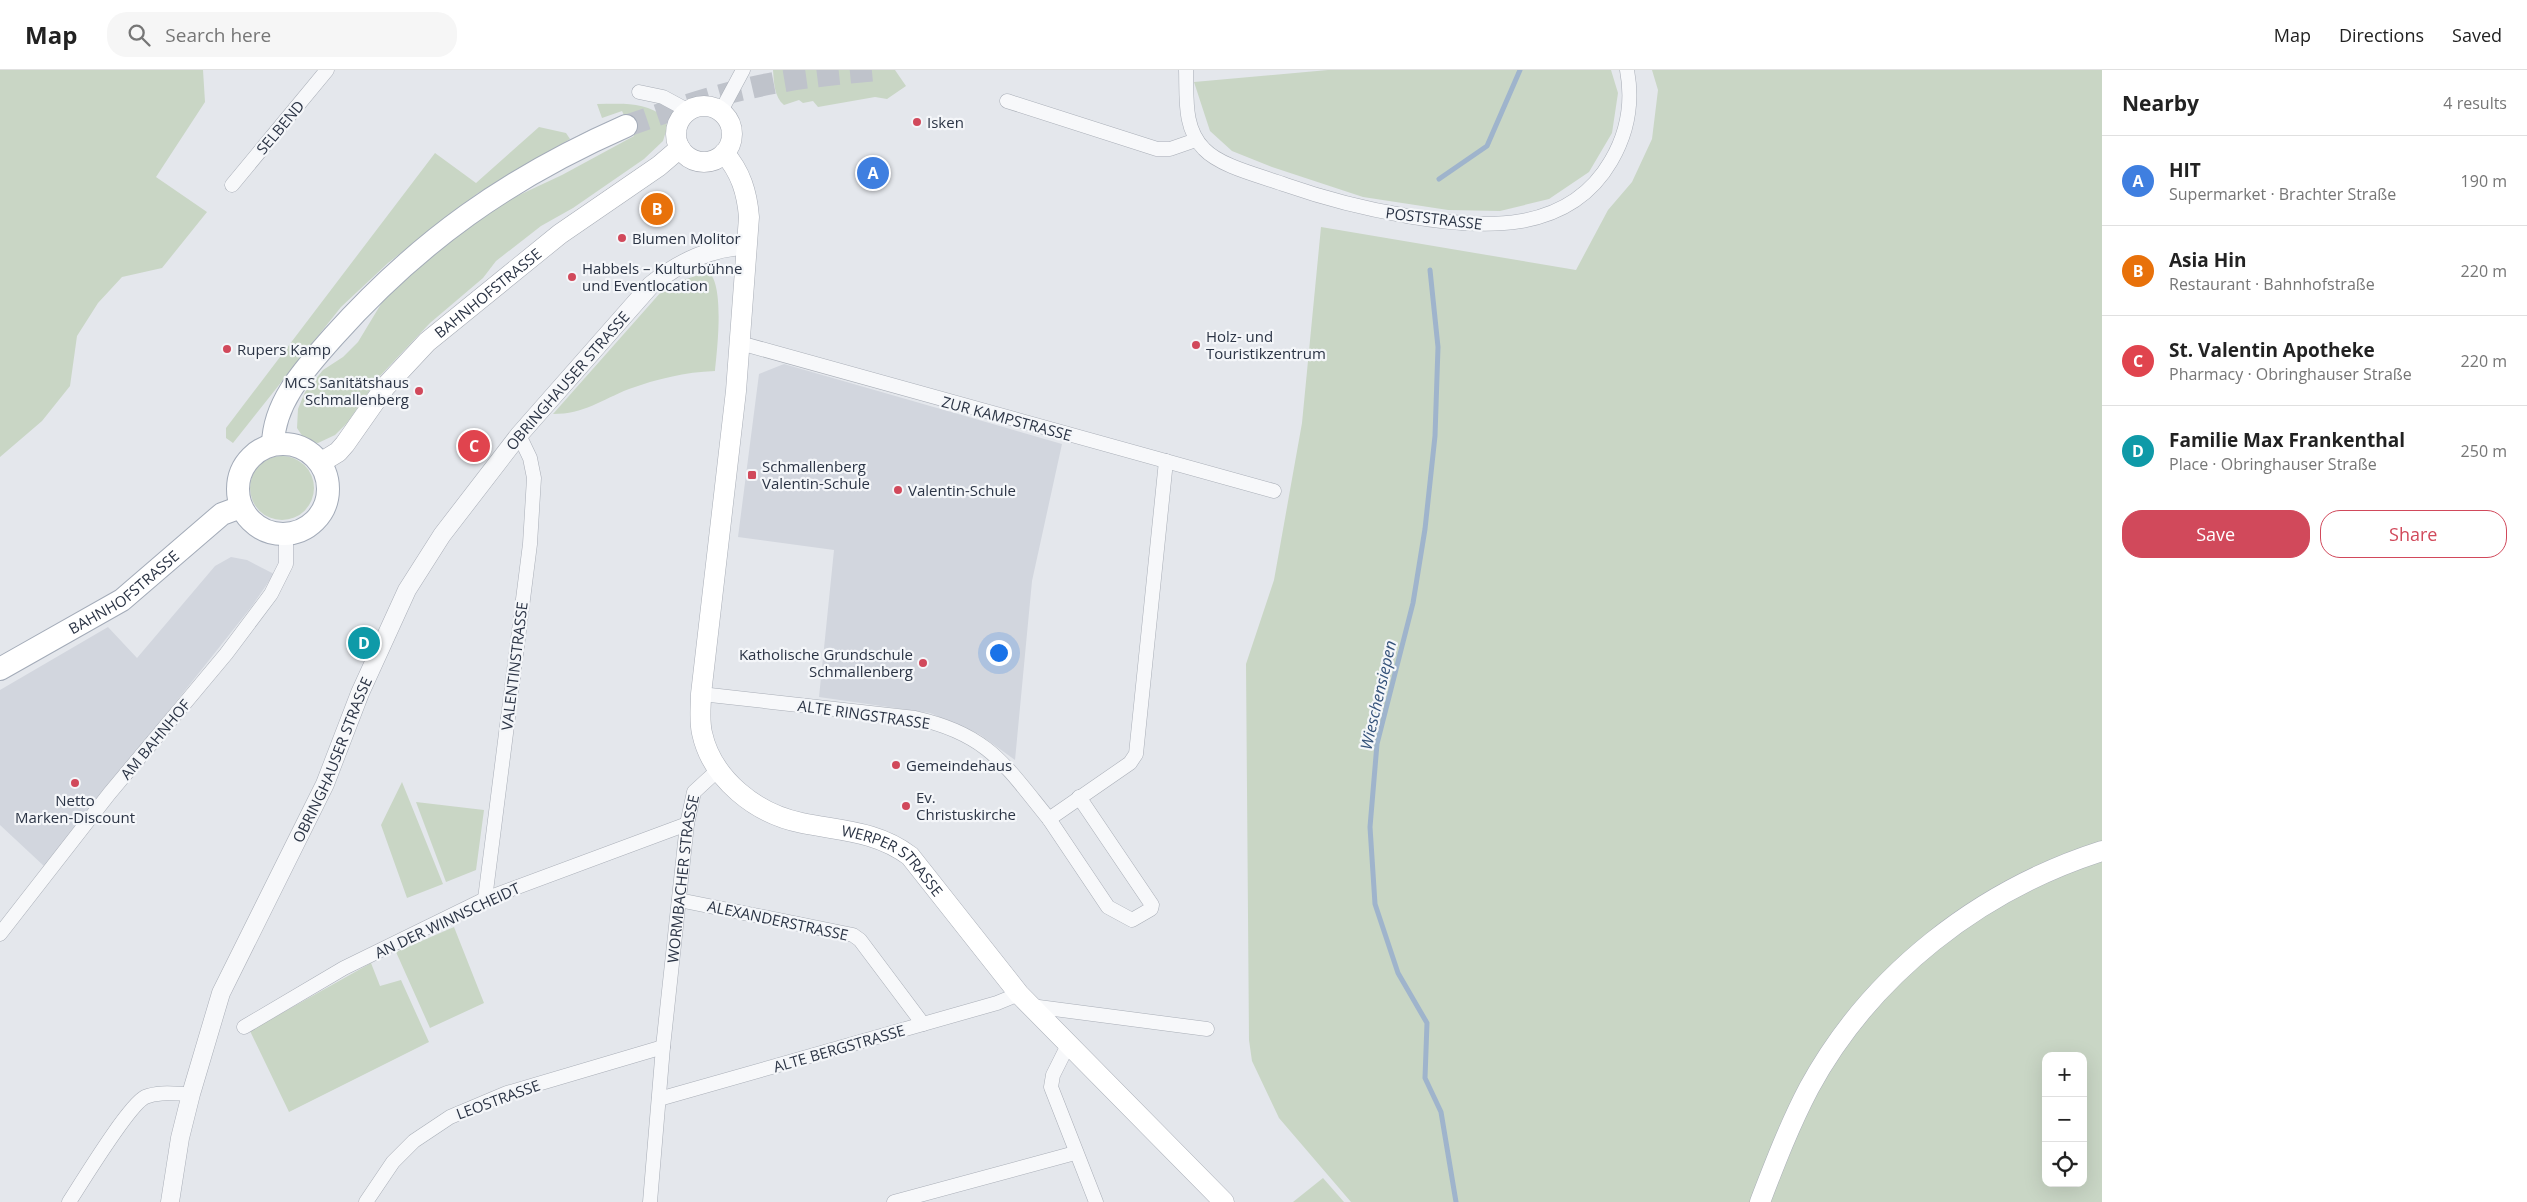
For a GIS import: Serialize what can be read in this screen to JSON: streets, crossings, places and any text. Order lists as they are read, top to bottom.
{
  "streets": {
    "main road": ["BAHNHOFSTRASSE", "WERPER STRASSE"],
    "street": [
      "SELBEND",
      "POSTSTRASSE",
      "OBRINGHAUSER STRASSE",
      "ZUR KAMPSTRASSE",
      "VALENTINSTRASSE",
      "ALTE RINGSTRASSE",
      "AM BAHNHOF",
      "WORMBACHER STRASSE",
      "AN DER WINNSCHEIDT",
      "ALEXANDERSTRASSE",
      "ALTE BERGSTRASSE",
      "LEOSTRASSE"
    ]
  },
  "crossings": [
    ["BAHNHOFSTRASSE", "AM BAHNHOF"],
    ["OBRINGHAUSER STRASSE", "VALENTINSTRASSE"],
    ["VALENTINSTRASSE", "AN DER WINNSCHEIDT"],
    ["WERPER STRASSE", "WORMBACHER STRASSE"],
    ["WERPER STRASSE", "ALTE BERGSTRASSE"],
    ["WORMBACHER STRASSE", "AN DER WINNSCHEIDT"],
    ["WORMBACHER STRASSE", "ALEXANDERSTRASSE"],
    ["WORMBACHER STRASSE", "ALTE BERGSTRASSE"],
    ["WORMBACHER STRASSE", "LEOSTRASSE"],
    ["ALEXANDERSTRASSE", "ALTE BERGSTRASSE"]
  ],
  "water": ["Wieschensiepen"],
  "places": {
    "other": [
      "Isken",
      "Blumen Molitor",
      "Habbels – Kulturbühne und Eventlocation",
      "Holz- und Touristikzentrum",
      "Rupers Kamp",
      "MCS Sanitätshaus Schmallenberg",
      "Valentin-Schule",
      "Katholische Grundschule Schmallenberg",
      "Gemeindehaus",
      "Netto Marken-Discount",
      "Ev. Christuskirche"
    ],
    "transit": ["Schmallenberg Valentin-Schule"]
  },
  "page": {
    "header": "Map",
    "search": "Search here",
    "nav": ["Map", "Directions", "Saved"],
    "heading": ["Nearby", "4 results"],
    "list": [
      {
        "mark": "A",
        "name": "HIT",
        "note": "Supermarket · Brachter Straße",
        "value": "190 m"
      },
      {
        "mark": "B",
        "name": "Asia Hin",
        "note": "Restaurant · Bahnhofstraße",
        "value": "220 m"
      },
      {
        "mark": "C",
        "name": "St. Valentin Apotheke",
        "note": "Pharmacy · Obringhauser Straße",
        "value": "220 m"
      },
      {
        "mark": "D",
        "name": "Familie Max Frankenthal",
        "note": "Place · Obringhauser Straße",
        "value": "250 m"
      }
    ],
    "pins": [
      "A",
      "B",
      "C",
      "D"
    ],
    "buttons": ["Save", "Share"],
    "map_buttons": ["+", "−"]
  }
}
